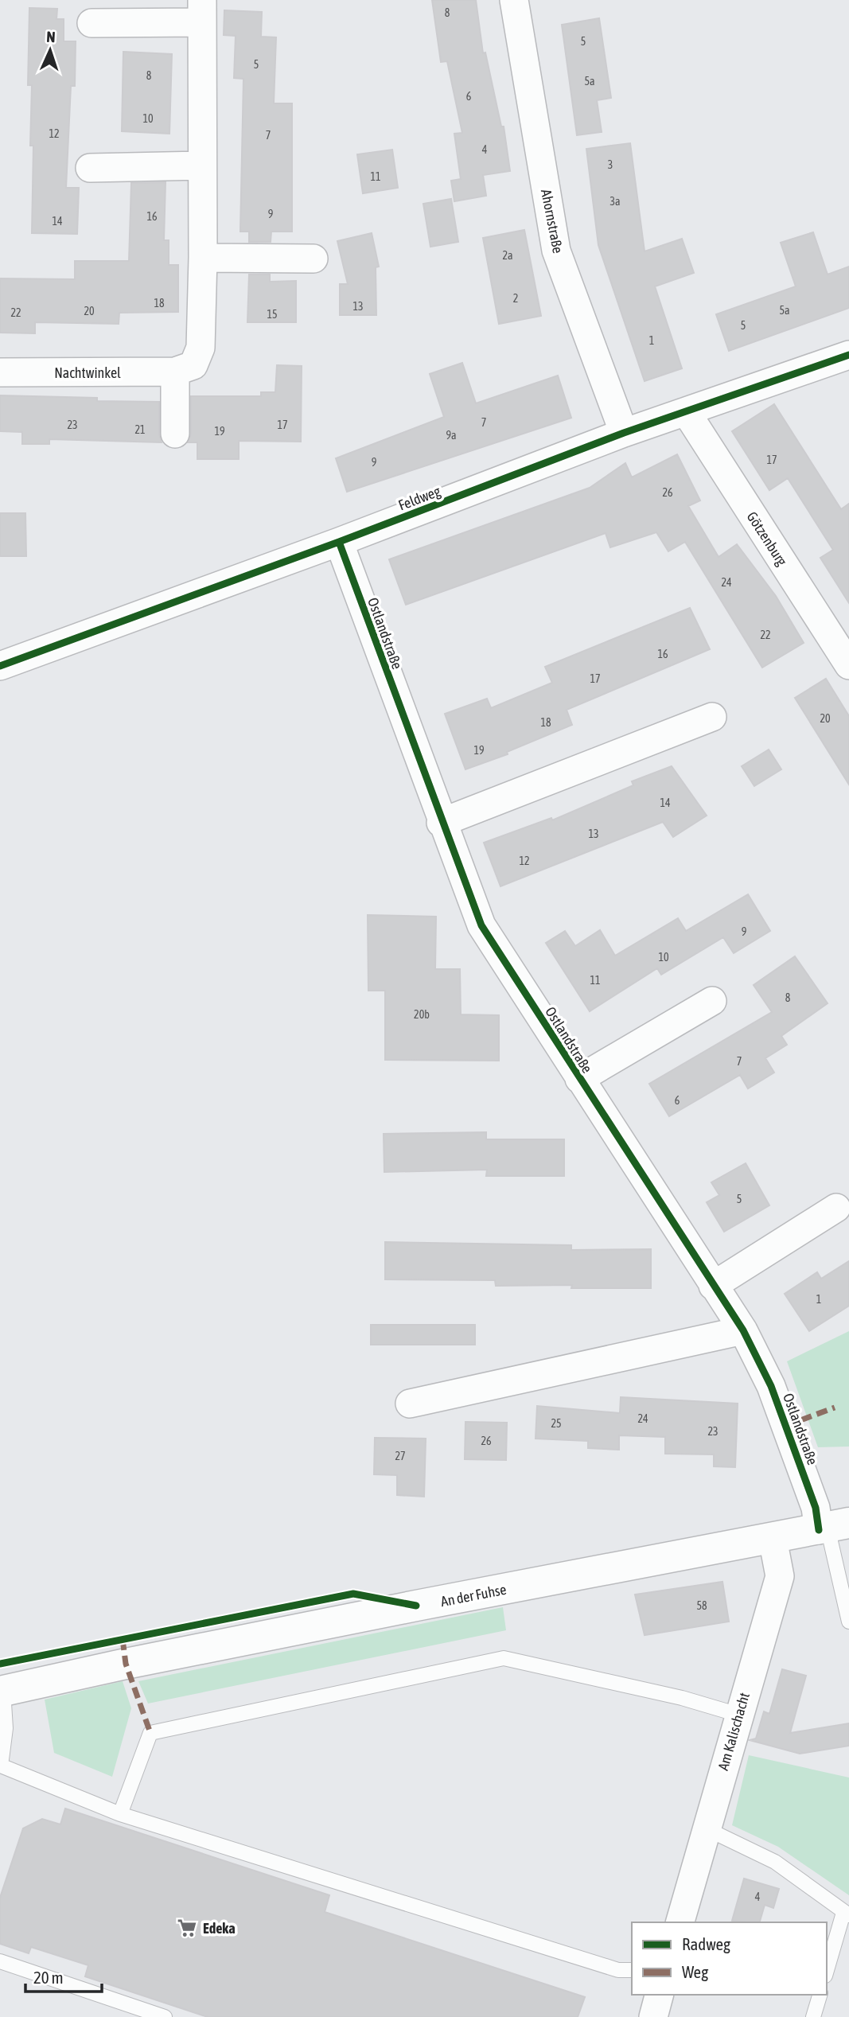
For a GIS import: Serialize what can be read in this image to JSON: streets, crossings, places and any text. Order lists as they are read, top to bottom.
{
  "streets": {
    "street": [
      "Ahornstraße",
      "Nachtwinkel",
      "Feldweg",
      "Götzenburg",
      "Ostlandstraße",
      "An der Fuhse",
      "Am Kalischacht"
    ]
  },
  "crossings": [
    ["Ahornstraße", "Feldweg"],
    ["Feldweg", "Götzenburg"],
    ["Feldweg", "Ostlandstraße"],
    ["Ostlandstraße", "An der Fuhse"],
    ["An der Fuhse", "Am Kalischacht"]
  ],
  "places": {
    "supermarket": ["Edeka"]
  },
  "house_numbers": [
    "8",
    "5",
    "5",
    "8",
    "5a",
    "6",
    "10",
    "12",
    "7",
    "4",
    "3",
    "11",
    "3a",
    "9",
    "16",
    "14",
    "2a",
    "2",
    "18",
    "13",
    "5a",
    "20",
    "22",
    "15",
    "5",
    "1",
    "7",
    "23",
    "17",
    "21",
    "19",
    "9a",
    "17",
    "9",
    "26",
    "24",
    "22",
    "16",
    "17",
    "20",
    "18",
    "19",
    "14",
    "13",
    "12",
    "9",
    "10",
    "11",
    "8",
    "20b",
    "7",
    "6",
    "5",
    "1",
    "24",
    "25",
    "23",
    "26",
    "27",
    "58",
    "4"
  ],
  "legend": ["Radweg", "Weg"],
  "scale_bar": "20 m",
  "north": "top"
}
